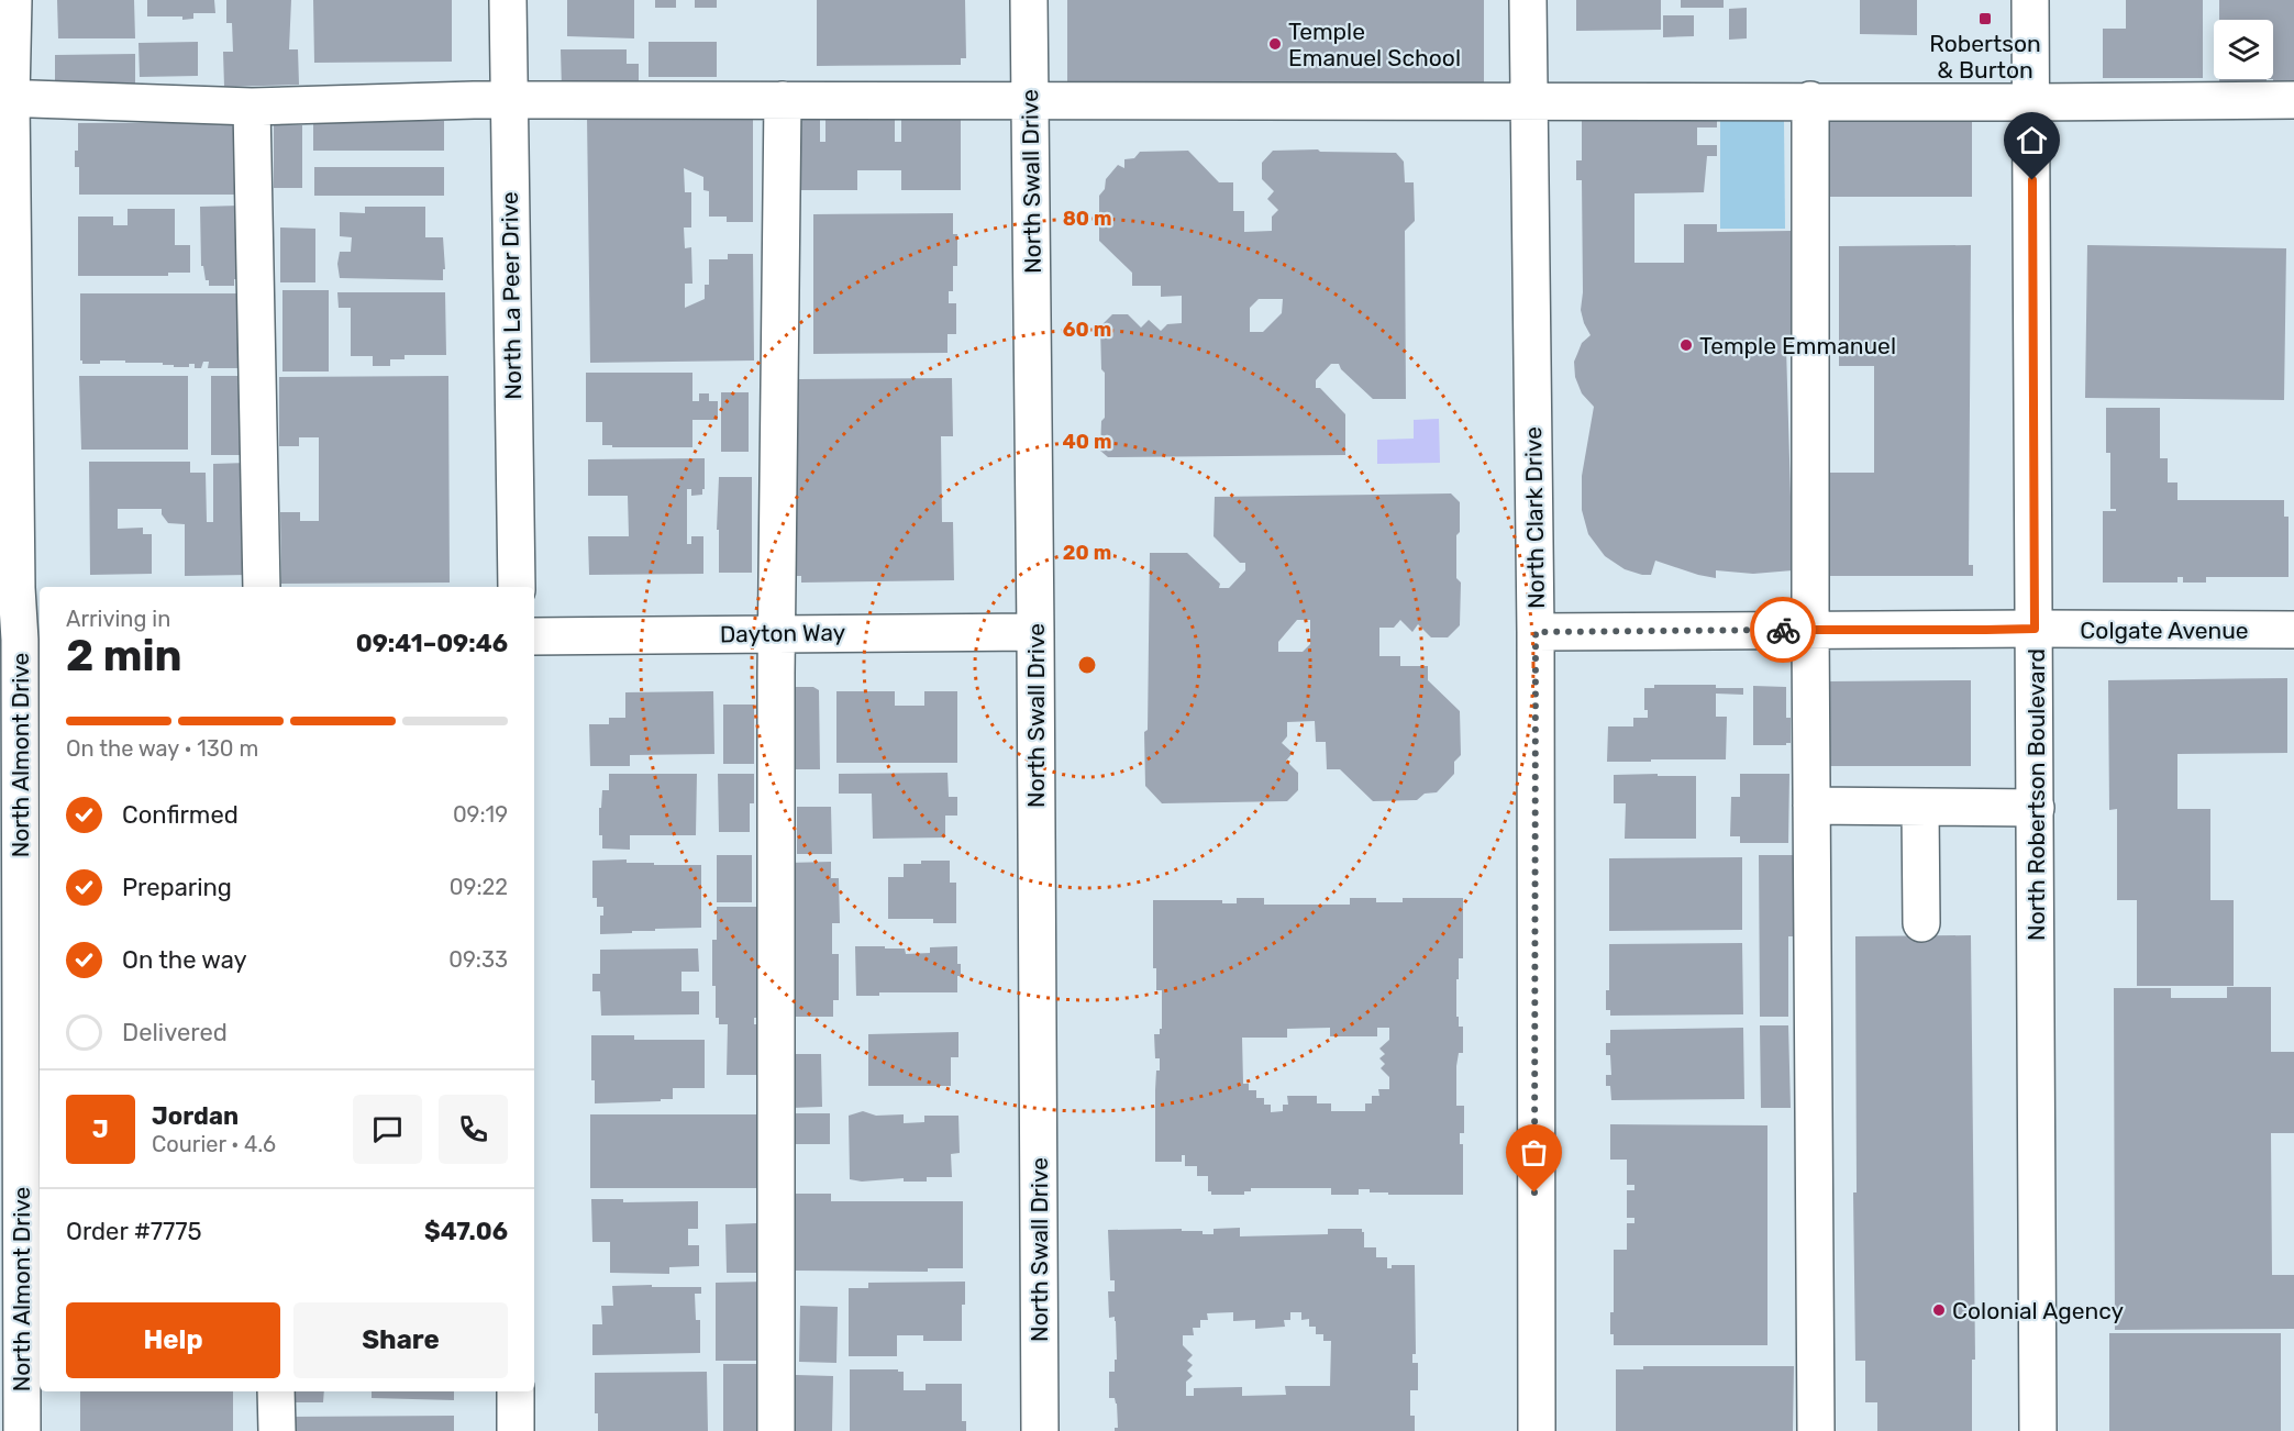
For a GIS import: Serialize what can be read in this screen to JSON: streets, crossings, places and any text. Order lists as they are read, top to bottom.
{
  "streets": {
    "street": [
      "North Swall Drive",
      "North La Peer Drive",
      "North Clark Drive",
      "Colgate Avenue",
      "Dayton Way",
      "North Almont Drive",
      "North Robertson Boulevard"
    ]
  },
  "crossings": [
    ["North Swall Drive", "Dayton Way"],
    ["Colgate Avenue", "North Robertson Boulevard"]
  ],
  "places": {
    "transit": ["Robertson & Burton"],
    "other": ["Temple Emanuel School", "Temple Emmanuel", "Colonial Agency"]
  },
  "page": {
    "heading": ["2 min", "Arriving in", "09:41–09:46"],
    "panel": [
      "Jordan",
      "Courier · 4.6",
      "Order #7775",
      "$47.06"
    ],
    "bar": "On the way · 130 m",
    "list": [
      ["Confirmed", "09:19"],
      ["Preparing", "09:22"],
      ["On the way", "09:33"],
      "Delivered"
    ],
    "round": "J",
    "buttons": ["Help", "Share"]
  },
  "rings": [
    "80 m",
    "60 m",
    "40 m",
    "20 m"
  ]
}
